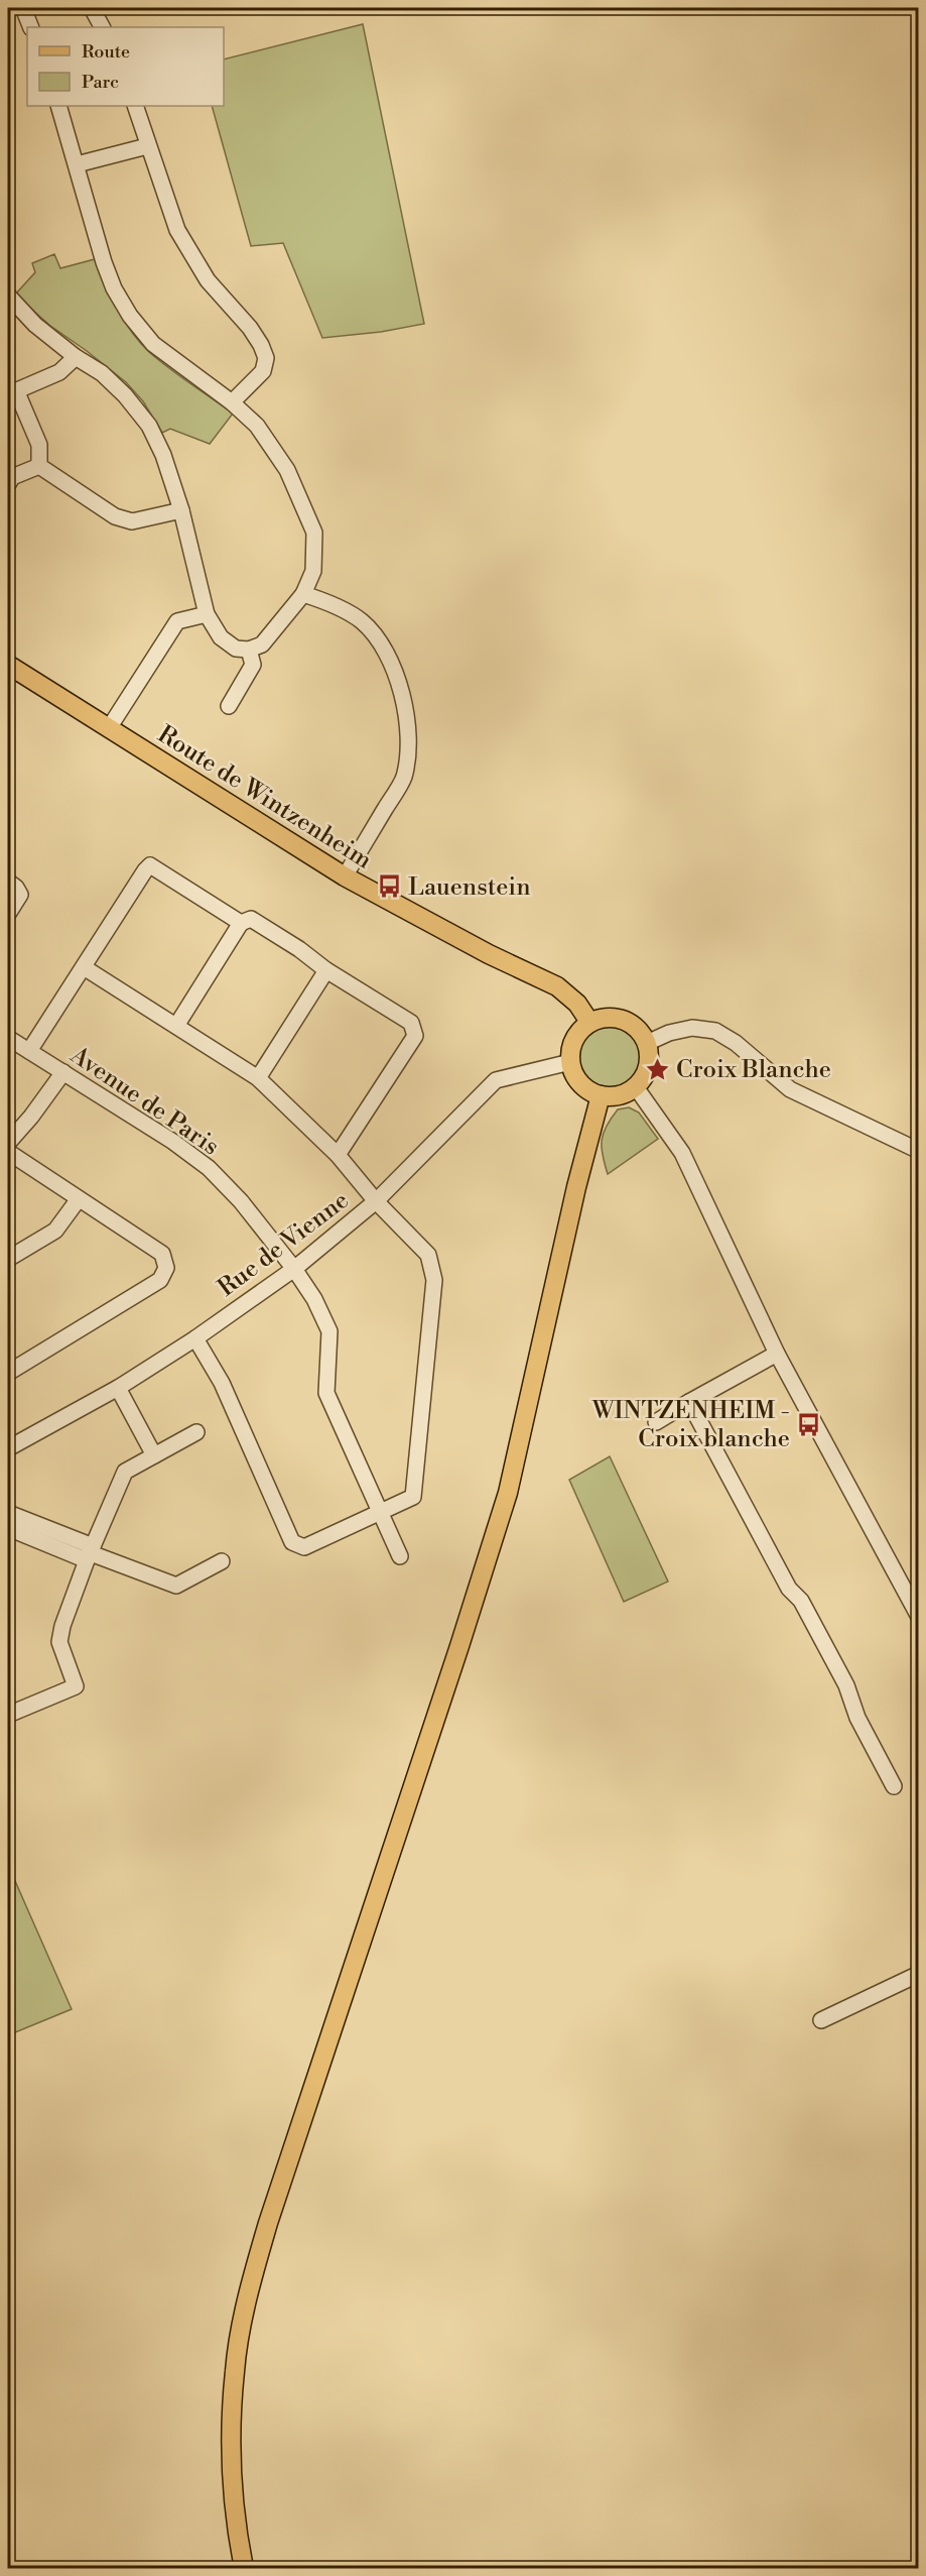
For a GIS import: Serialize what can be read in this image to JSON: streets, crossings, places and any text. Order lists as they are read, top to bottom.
{
  "streets": {
    "main road": ["Route de Wintzenheim"],
    "street": ["Avenue de Paris", "Rue de Vienne"]
  },
  "crossings": [
    ["Route de Wintzenheim", "Rue de Vienne"],
    ["Avenue de Paris", "Rue de Vienne"]
  ],
  "places": {
    "bus stop": ["Lauenstein", "WINTZENHEIM - Croix blanche"],
    "place": ["Croix Blanche"]
  },
  "legend": ["Route", "Parc"]
}
